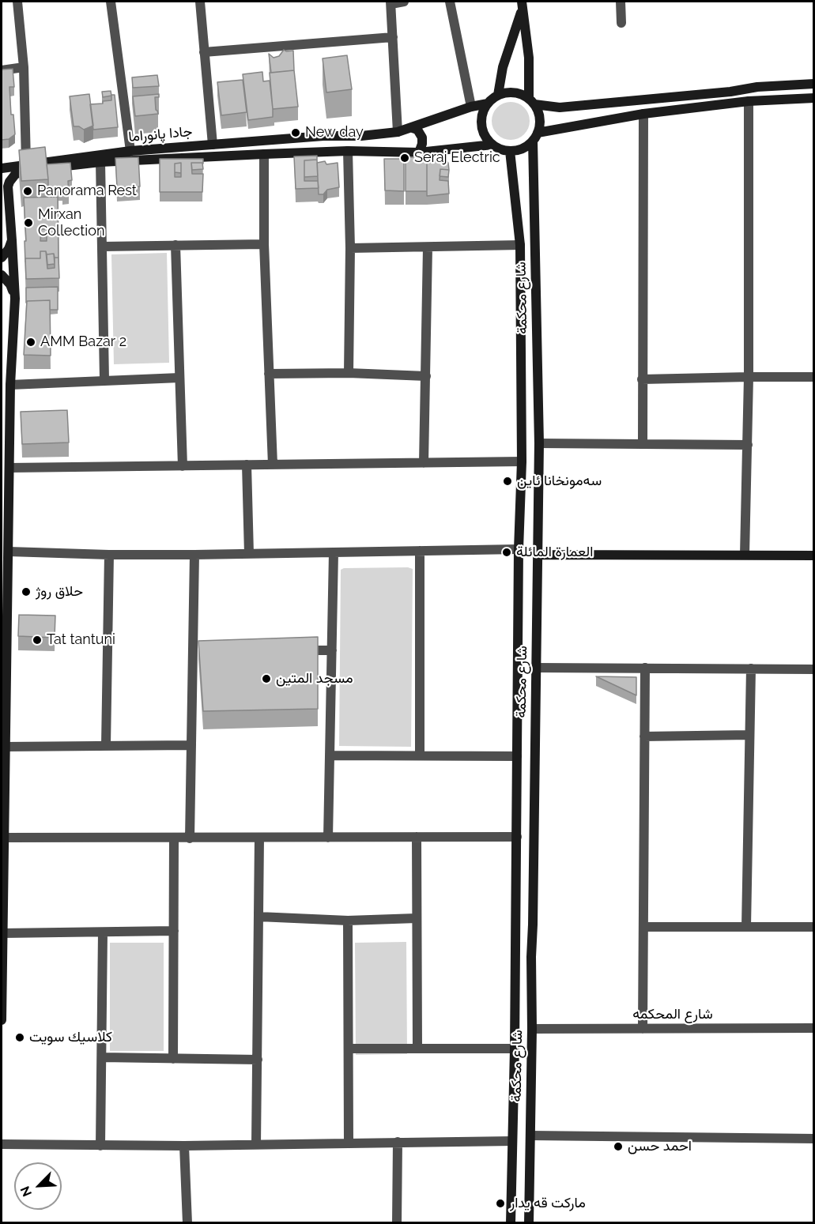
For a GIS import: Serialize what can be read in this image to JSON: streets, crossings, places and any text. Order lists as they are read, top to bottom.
{
  "streets": {
    "main road": ["جادا پانوراما", "شارع محكمة"],
    "street": ["شارع المحكمه"]
  },
  "crossings": [
    ["جادا پانوراما", "شارع محكمة"],
    ["شارع محكمة", "شارع المحكمه"]
  ],
  "places": [
    "New day",
    "Seraj Electric",
    "Panorama Rest",
    "Mirxan Collection",
    "AMM Bazar 2",
    "سەمونخانا ئاین",
    "العمارة المائلة",
    "حلاق روژ",
    "Tat tantuni",
    "مسجد المتين",
    "كلاسيك سويت",
    "احمد حسن",
    "ماركت قه يدار"
  ],
  "north": "bottom left"
}
